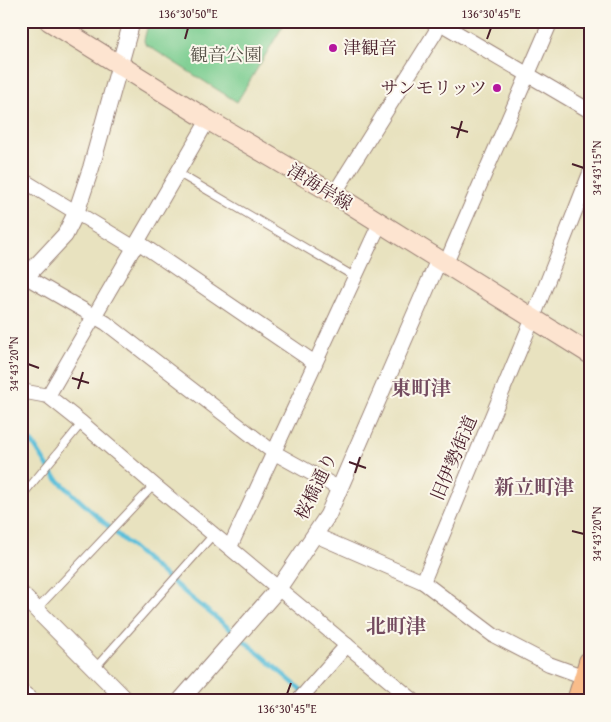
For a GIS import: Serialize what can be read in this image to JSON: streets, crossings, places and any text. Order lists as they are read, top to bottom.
{
  "streets": {
    "main road": ["津海岸線"],
    "street": ["旧伊勢街道", "桜橋通り"]
  },
  "crossings": [
    ["津海岸線", "旧伊勢街道"],
    ["津海岸線", "桜橋通り"]
  ],
  "districts": ["東町津", "新立町津", "北町津"],
  "parks": ["観音公園"],
  "places": ["津観音", "サンモリッツ"],
  "coordinates": [
    "136°30'50\"E",
    "136°30'45\"E",
    "34°43'15\"N",
    "34°43'20\"N"
  ]
}
